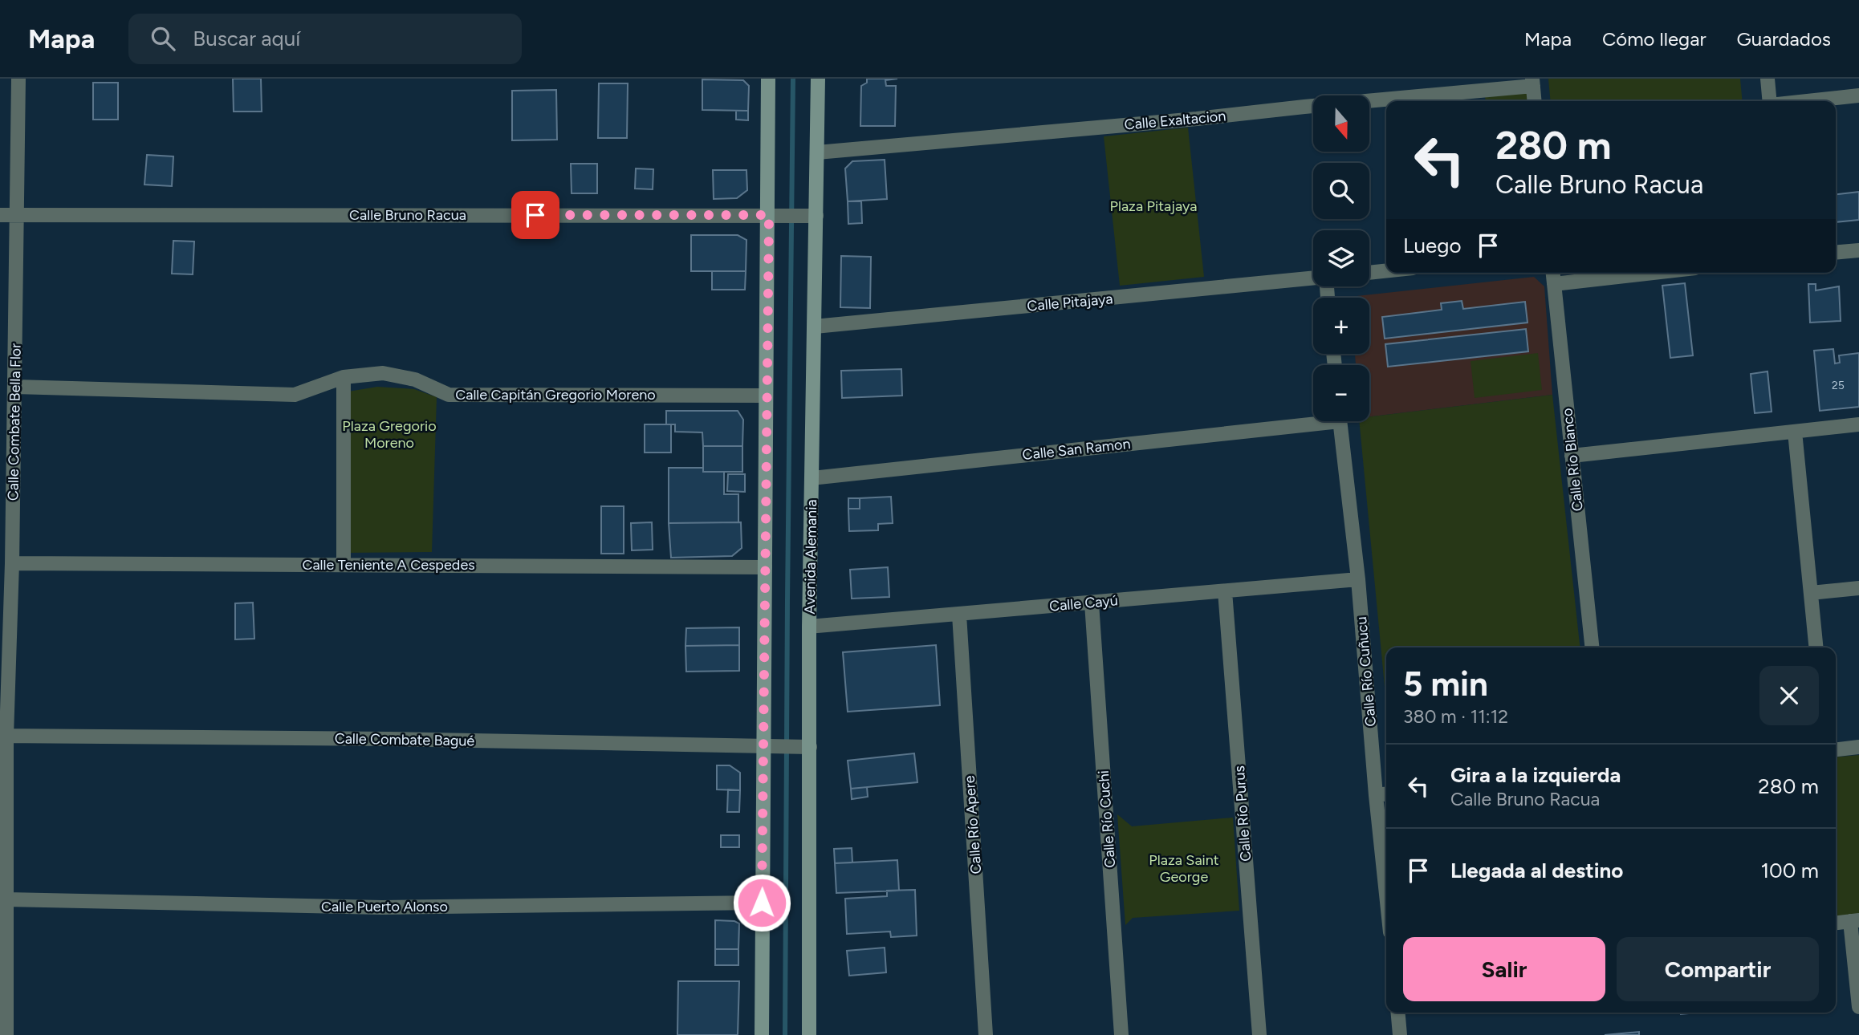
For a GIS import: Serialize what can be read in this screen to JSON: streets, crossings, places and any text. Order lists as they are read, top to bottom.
{
  "streets": {
    "main road": ["Avenida Alemania"],
    "street": [
      "Calle Exaltacion",
      "Calle Bruno Racua",
      "Calle Pitajaya",
      "Calle Capitán Gregorio Moreno",
      "Calle Combate Bella Flor",
      "Calle San Ramon",
      "Calle Río Blanco",
      "Calle Teniente A Cespedes",
      "Calle Cayú",
      "Calle Río Cuñucu",
      "Calle Combate Bagué",
      "Calle Río Purus",
      "Calle Río Cuchi",
      "Calle Río Apere",
      "Calle Puerto Alonso"
    ]
  },
  "crossings": [
    ["Calle Exaltacion", "Avenida Alemania"],
    ["Calle Bruno Racua", "Calle Combate Bella Flor"],
    ["Calle Bruno Racua", "Avenida Alemania"],
    ["Calle Pitajaya", "Avenida Alemania"],
    ["Calle Capitán Gregorio Moreno", "Calle Combate Bella Flor"],
    ["Calle Combate Bella Flor", "Calle Teniente A Cespedes"],
    ["Calle Combate Bella Flor", "Calle Combate Bagué"],
    ["Calle Combate Bella Flor", "Calle Puerto Alonso"],
    ["Calle San Ramon", "Avenida Alemania"],
    ["Avenida Alemania", "Calle Cayú"],
    ["Avenida Alemania", "Calle Combate Bagué"],
    ["Calle Cayú", "Calle Río Cuñucu"],
    ["Calle Cayú", "Calle Río Purus"],
    ["Calle Cayú", "Calle Río Cuchi"],
    ["Calle Cayú", "Calle Río Apere"]
  ],
  "parks": ["Plaza Pitajaya", "Plaza Gregorio Moreno", "Plaza Saint George"],
  "house_numbers": ["25"],
  "north": "bottom",
  "page": {
    "header": "Mapa",
    "search": "Buscar aquí",
    "nav": ["Mapa", "Cómo llegar", "Guardados"],
    "map_buttons": ["+", "−"],
    "turn": ["280 m", "Calle Bruno Racua"],
    "then": "Luego",
    "heading": ["5 min", "380 m · 11:12"],
    "list": [
      {
        "name": "Gira a la izquierda",
        "note": "Calle Bruno Racua",
        "value": "280 m"
      },
      {
        "name": "Llegada al destino",
        "value": "100 m"
      }
    ],
    "buttons": ["Salir", "Compartir"]
  }
}
